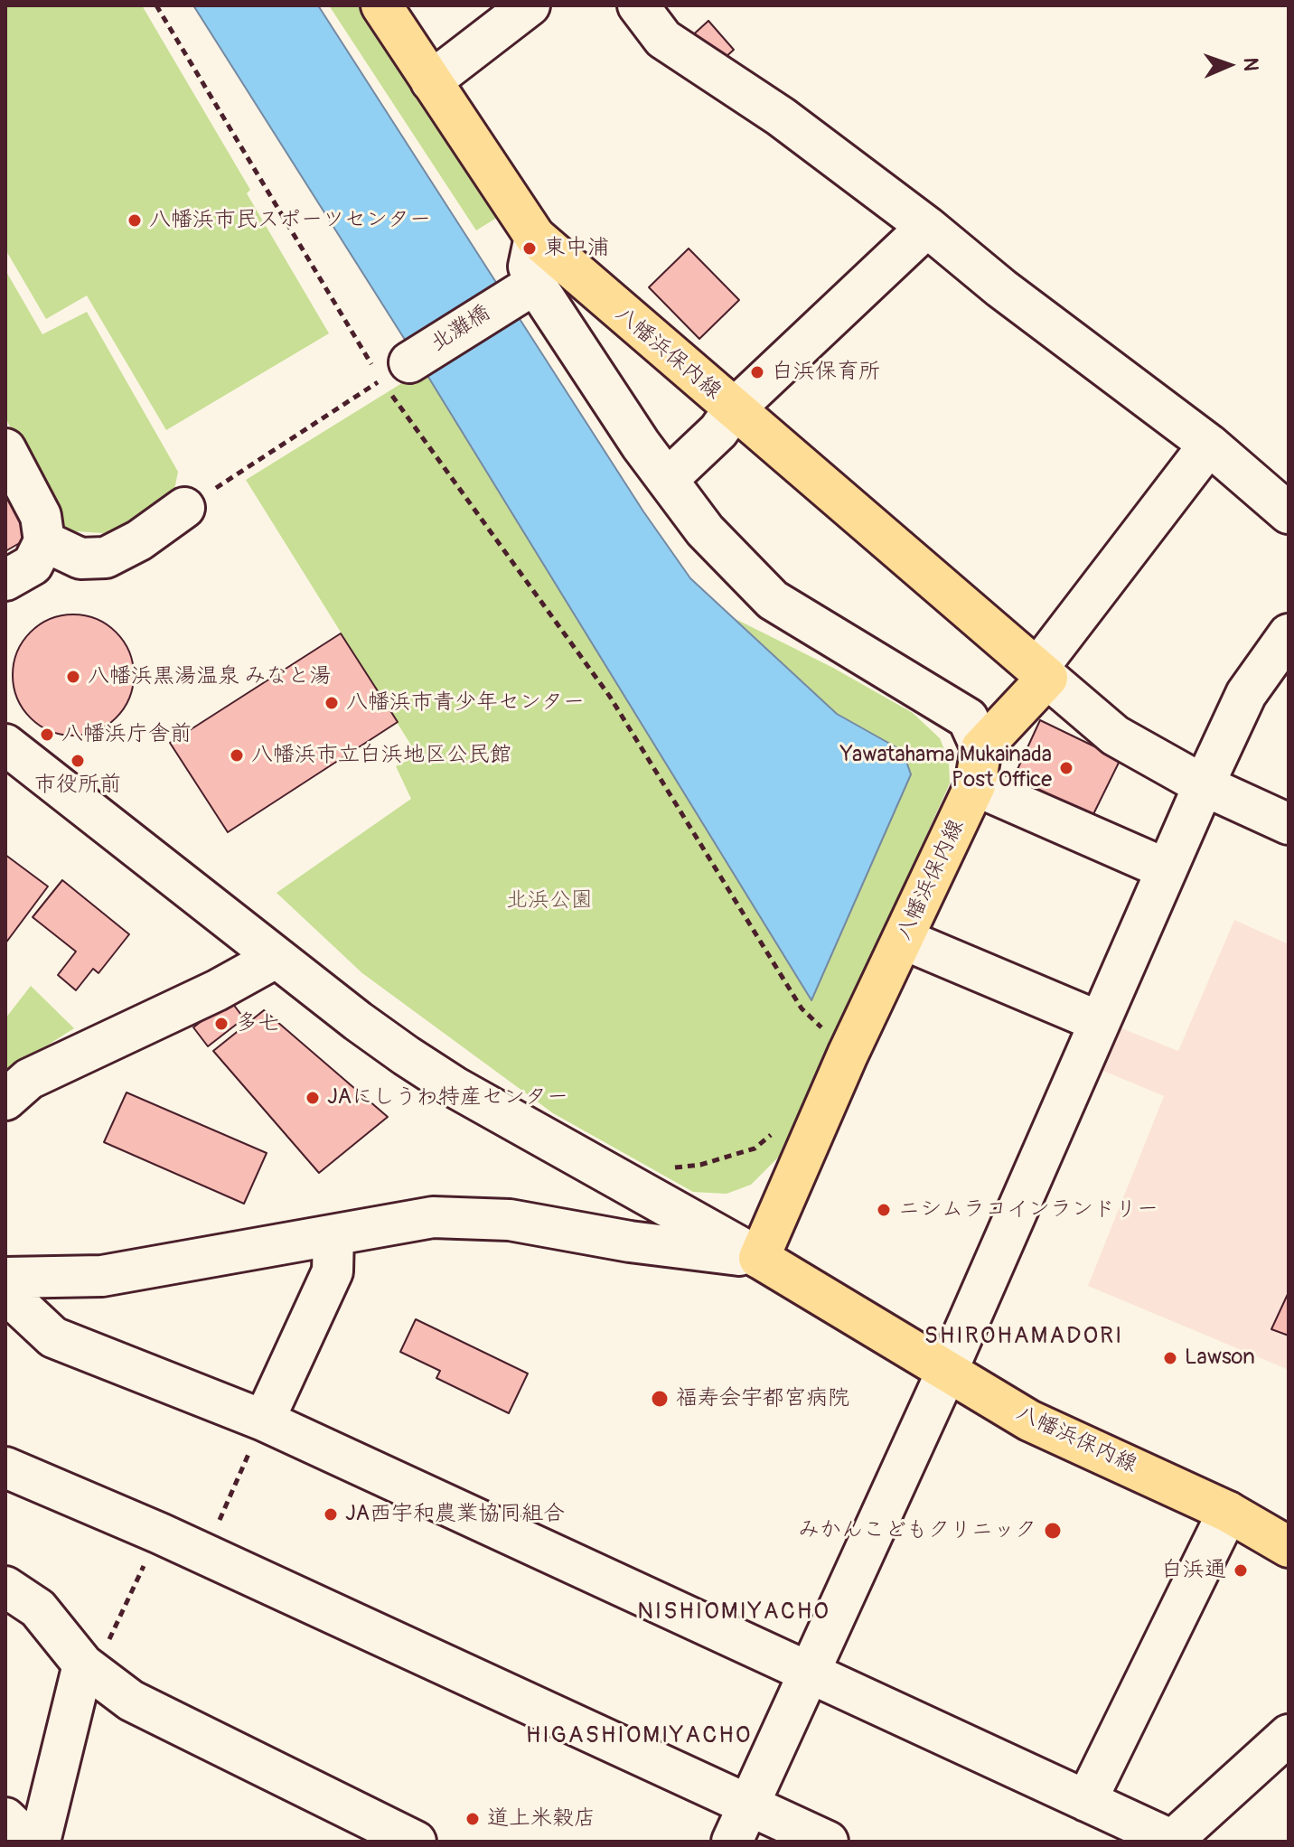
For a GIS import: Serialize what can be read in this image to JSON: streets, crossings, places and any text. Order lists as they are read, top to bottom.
{
  "streets": {
    "main road": ["八幡浜保内線"],
    "street": ["北灘橋"]
  },
  "districts": ["SHIROHAMADORI", "NISHIOMIYACHO", "HIGASHIOMIYACHO"],
  "parks": ["北浜公園"],
  "places": [
    "八幡浜市民スポーツセンター",
    "東中浦",
    "白浜保育所",
    "八幡浜黒湯温泉 みなと湯",
    "八幡浜市青少年センター",
    "八幡浜庁舎前",
    "八幡浜市立白浜地区公民館",
    "市役所前",
    "Yawatahama Mukainada Post Office",
    "多七",
    "JAにしうわ特産センター",
    "ニシムラコインランドリー",
    "Lawson",
    "福寿会宇都宮病院",
    "JA西宇和農業協同組合",
    "みかんこどもクリニック",
    "白浜通",
    "道上米穀店"
  ],
  "north": "right"
}
